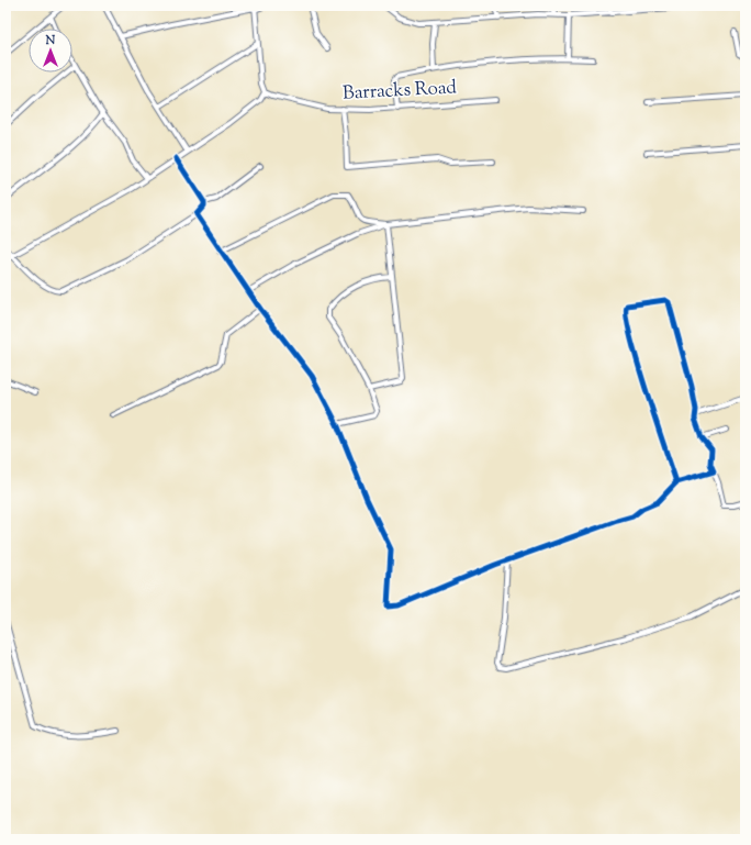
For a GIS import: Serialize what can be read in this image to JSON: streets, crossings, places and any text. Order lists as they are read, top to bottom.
{
  "streets": {
    "street": ["Barracks Road"]
  },
  "north": "top"
}
